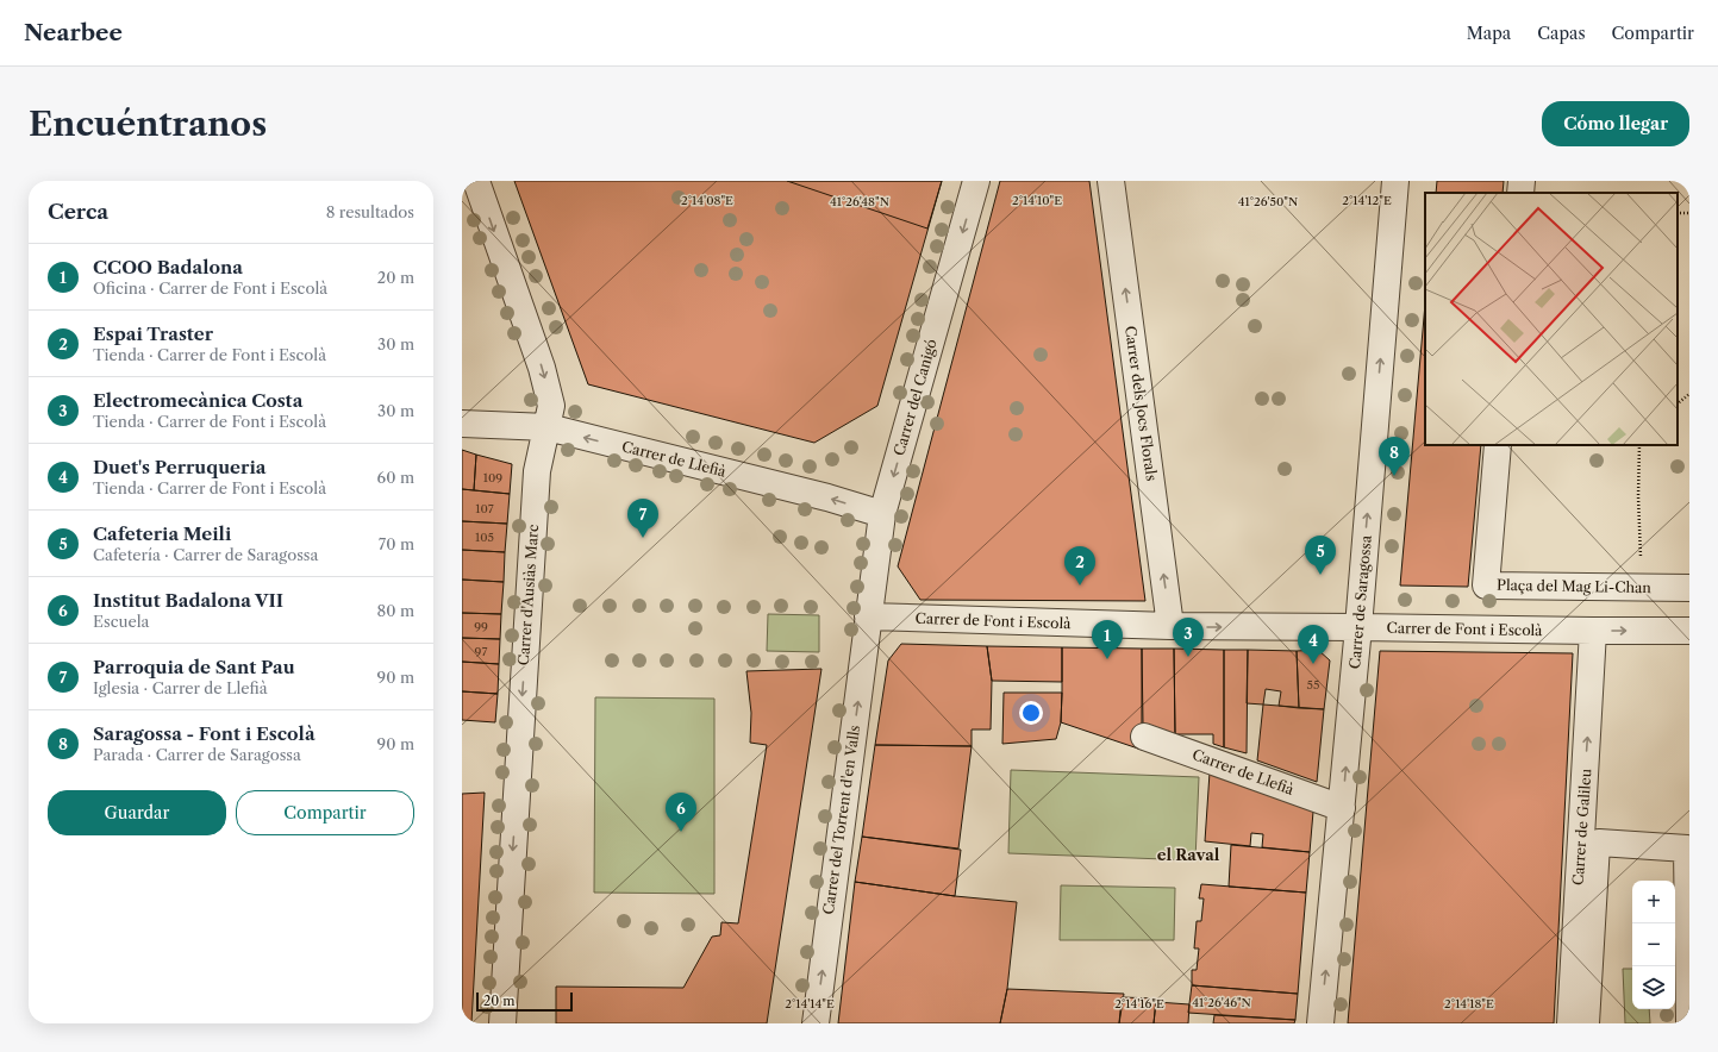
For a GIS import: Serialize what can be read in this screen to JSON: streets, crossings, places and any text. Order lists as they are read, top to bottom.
{
  "streets": {
    "street": [
      "Carrer del Canigó",
      "Carrer dels Jocs Florals",
      "Carrer de Llefià",
      "Plaça del Mag Li-Chan",
      "Carrer d'Ausiàs Marc",
      "Carrer de Saragossa",
      "Carrer de Font i Escolà",
      "Carrer del Torrent d'en Valls",
      "Carrer de Galileu"
    ]
  },
  "crossings": [
    ["Carrer del Canigó", "Carrer de Llefià"],
    ["Carrer del Canigó", "Carrer de Font i Escolà"],
    ["Carrer del Canigó", "Carrer del Torrent d'en Valls"],
    ["Carrer dels Jocs Florals", "Carrer de Font i Escolà"],
    ["Carrer de Llefià", "Carrer d'Ausiàs Marc"],
    ["Carrer de Llefià", "Carrer de Saragossa"],
    ["Carrer de Saragossa", "Carrer de Font i Escolà"],
    ["Carrer de Font i Escolà", "Carrer del Torrent d'en Valls"],
    ["Carrer de Font i Escolà", "Carrer de Galileu"]
  ],
  "one_way": [
    "Carrer del Canigó",
    "Carrer dels Jocs Florals",
    "Carrer de Llefià",
    "Carrer d'Ausiàs Marc",
    "Carrer de Saragossa",
    "Carrer del Torrent d'en Valls",
    "Carrer de Galileu"
  ],
  "districts": ["el Raval"],
  "house_numbers": [
    "109",
    "107",
    "105",
    "99",
    "97",
    "55"
  ],
  "scale_bar": "20 m",
  "page": {
    "header": "Nearbee",
    "nav": ["Mapa", "Capas", "Compartir"],
    "buttons": [
      "Cómo llegar",
      ["Guardar", "Compartir"]
    ],
    "title": "Encuéntranos",
    "heading": ["Cerca", "8 resultados"],
    "list": [
      {
        "mark": "1",
        "name": "CCOO Badalona",
        "note": "Oficina · Carrer de Font i Escolà",
        "value": "20 m"
      },
      {
        "mark": "2",
        "name": "Espai Traster",
        "note": "Tienda · Carrer de Font i Escolà",
        "value": "30 m"
      },
      {
        "mark": "3",
        "name": "Electromecànica Costa",
        "note": "Tienda · Carrer de Font i Escolà",
        "value": "30 m"
      },
      {
        "mark": "4",
        "name": "Duet's Perruqueria",
        "note": "Tienda · Carrer de Font i Escolà",
        "value": "60 m"
      },
      {
        "mark": "5",
        "name": "Cafeteria Meili",
        "note": "Cafetería · Carrer de Saragossa",
        "value": "70 m"
      },
      {
        "mark": "6",
        "name": "Institut Badalona VII",
        "note": "Escuela",
        "value": "80 m"
      },
      {
        "mark": "7",
        "name": "Parroquia de Sant Pau",
        "note": "Iglesia · Carrer de Llefià",
        "value": "90 m"
      },
      {
        "mark": "8",
        "name": "Saragossa - Font i Escolà",
        "note": "Parada · Carrer de Saragossa",
        "value": "90 m"
      }
    ],
    "pins": [
      "8",
      "7",
      "5",
      "2",
      "3",
      "1",
      "4",
      "6"
    ],
    "map_buttons": ["+", "−"],
    "scale": "20 m"
  },
  "coordinates": [
    "2°14'08\"E",
    "2°14'10\"E",
    "2°14'12\"E",
    "41°26'48\"N",
    "41°26'50\"N",
    "41°26'46\"N",
    "2°14'14\"E",
    "2°14'16\"E",
    "2°14'18\"E"
  ]
}
